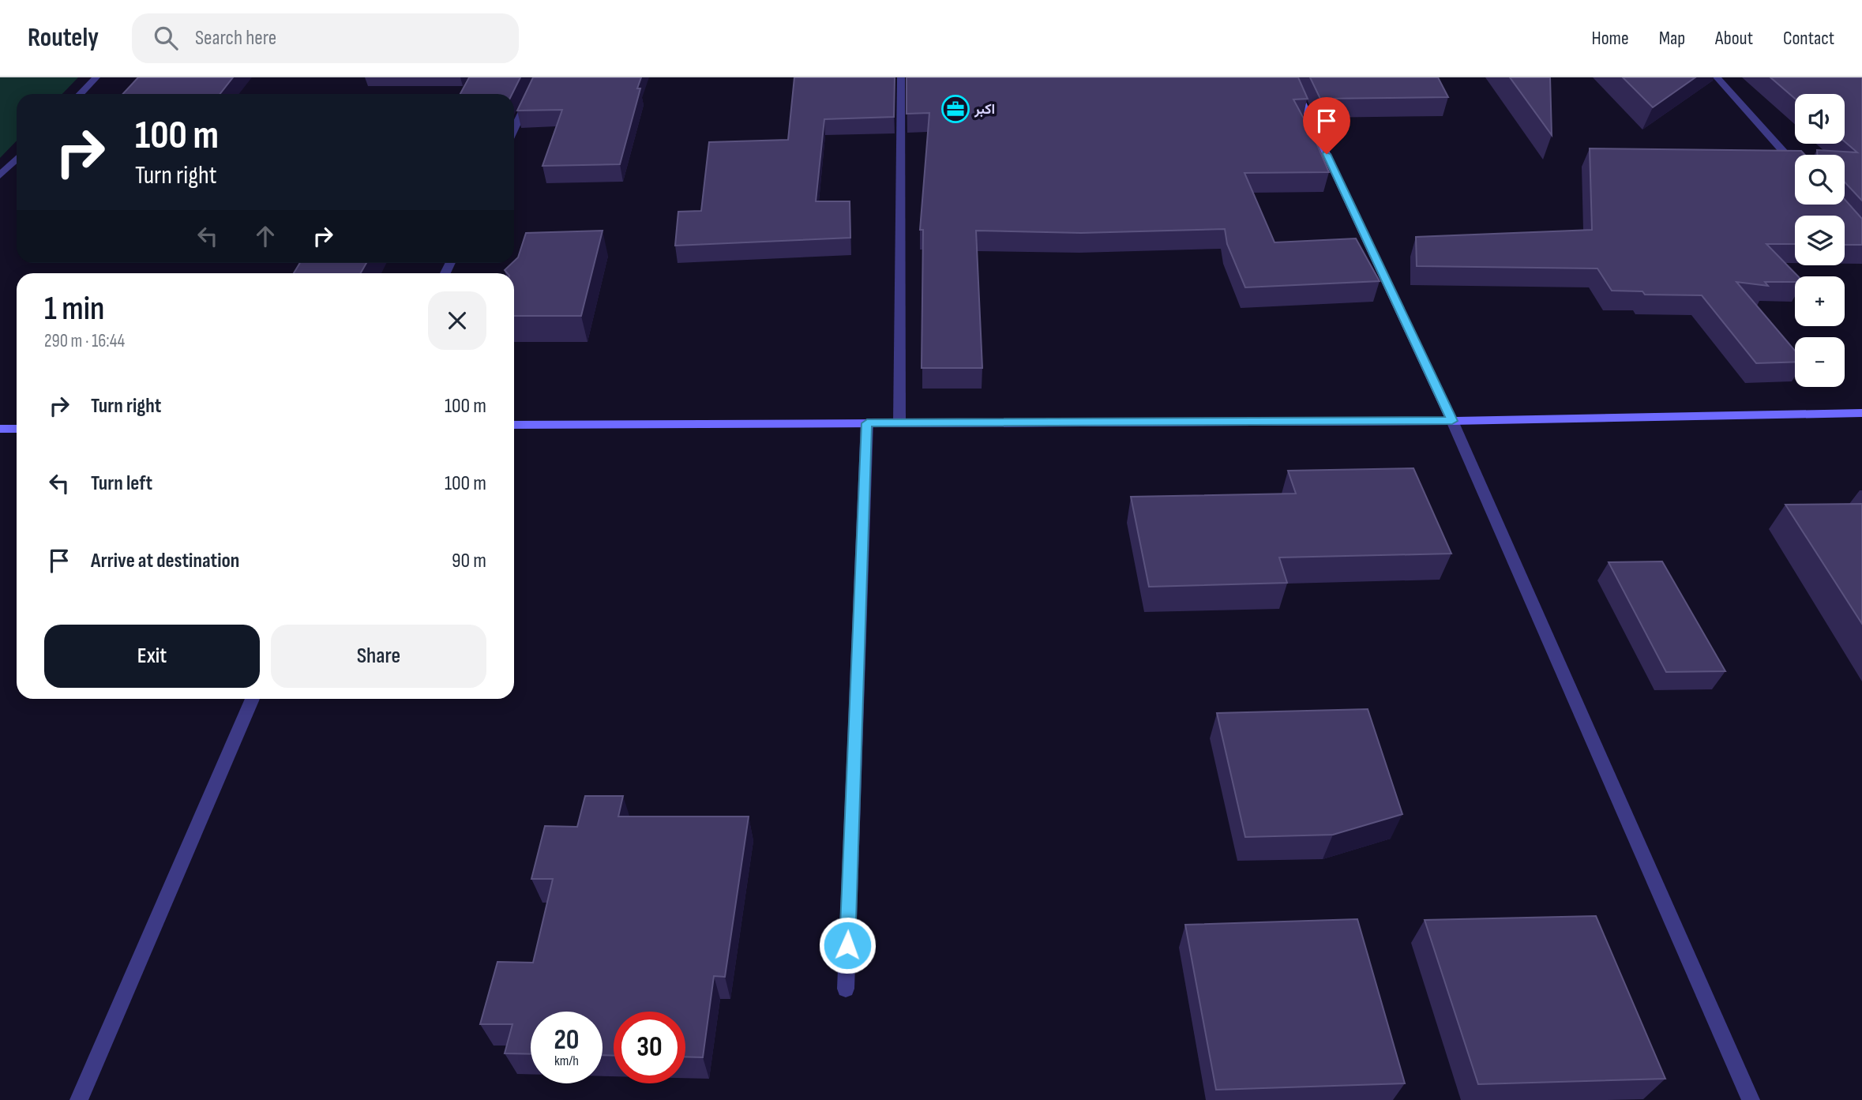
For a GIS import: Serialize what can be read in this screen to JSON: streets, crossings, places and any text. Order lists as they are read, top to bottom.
{
  "places": {
    "office": ["اکبر"]
  },
  "page": {
    "header": "Routely",
    "search": "Search here",
    "nav": [
      "Home",
      "Map",
      "About",
      "Contact"
    ],
    "map_buttons": ["+", "−"],
    "turn": ["100 m", "Turn right"],
    "heading": ["1 min", "290 m · 16:44"],
    "list": [
      {
        "name": "Turn right",
        "value": "100 m"
      },
      {
        "name": "Turn left",
        "value": "100 m"
      },
      {
        "name": "Arrive at destination",
        "value": "90 m"
      }
    ],
    "buttons": ["Exit", "Share"],
    "speed": "20 km/h",
    "limit": "30"
  }
}
